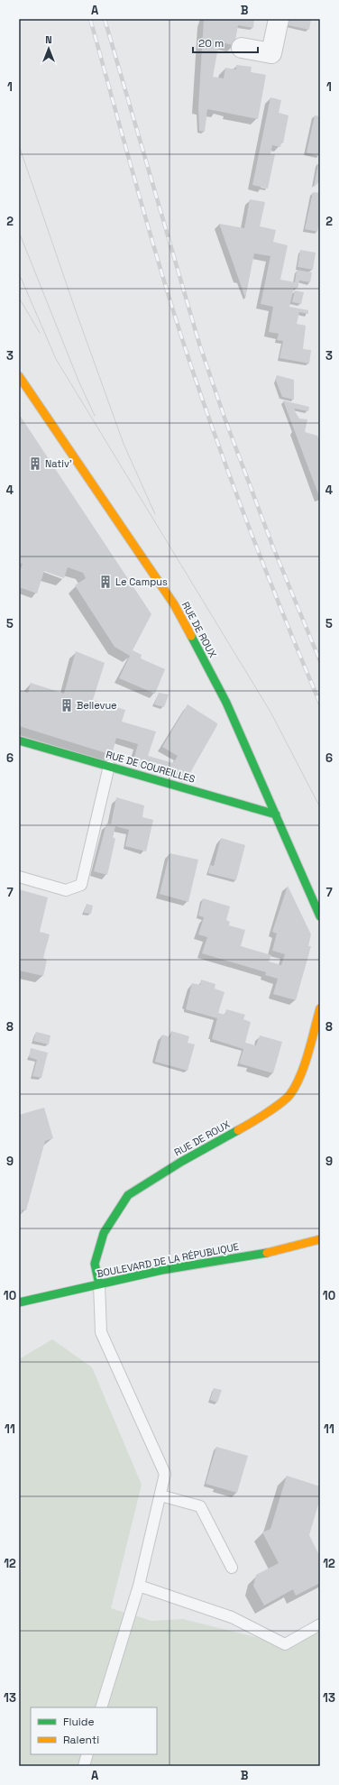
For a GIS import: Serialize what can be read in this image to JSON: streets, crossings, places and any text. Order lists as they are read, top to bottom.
{
  "streets": {
    "street": ["RUE DE ROUX", "RUE DE COUREILLES", "BOULEVARD DE LA RÉPUBLIQUE"]
  },
  "crossings": [
    ["RUE DE ROUX", "RUE DE COUREILLES"],
    ["RUE DE ROUX", "BOULEVARD DE LA RÉPUBLIQUE"]
  ],
  "places": {
    "building": ["Nativ'", "Le Campus", "Bellevue"]
  },
  "legend": ["Fluide", "Ralenti"],
  "scale_bar": "20 m",
  "north": "top",
  "grid": {
    "columns": ["A", "B"],
    "rows": [
      "1",
      "2",
      "3",
      "4",
      "5",
      "6",
      "7",
      "8",
      "9",
      "10",
      "11",
      "12",
      "13"
    ]
  }
}
